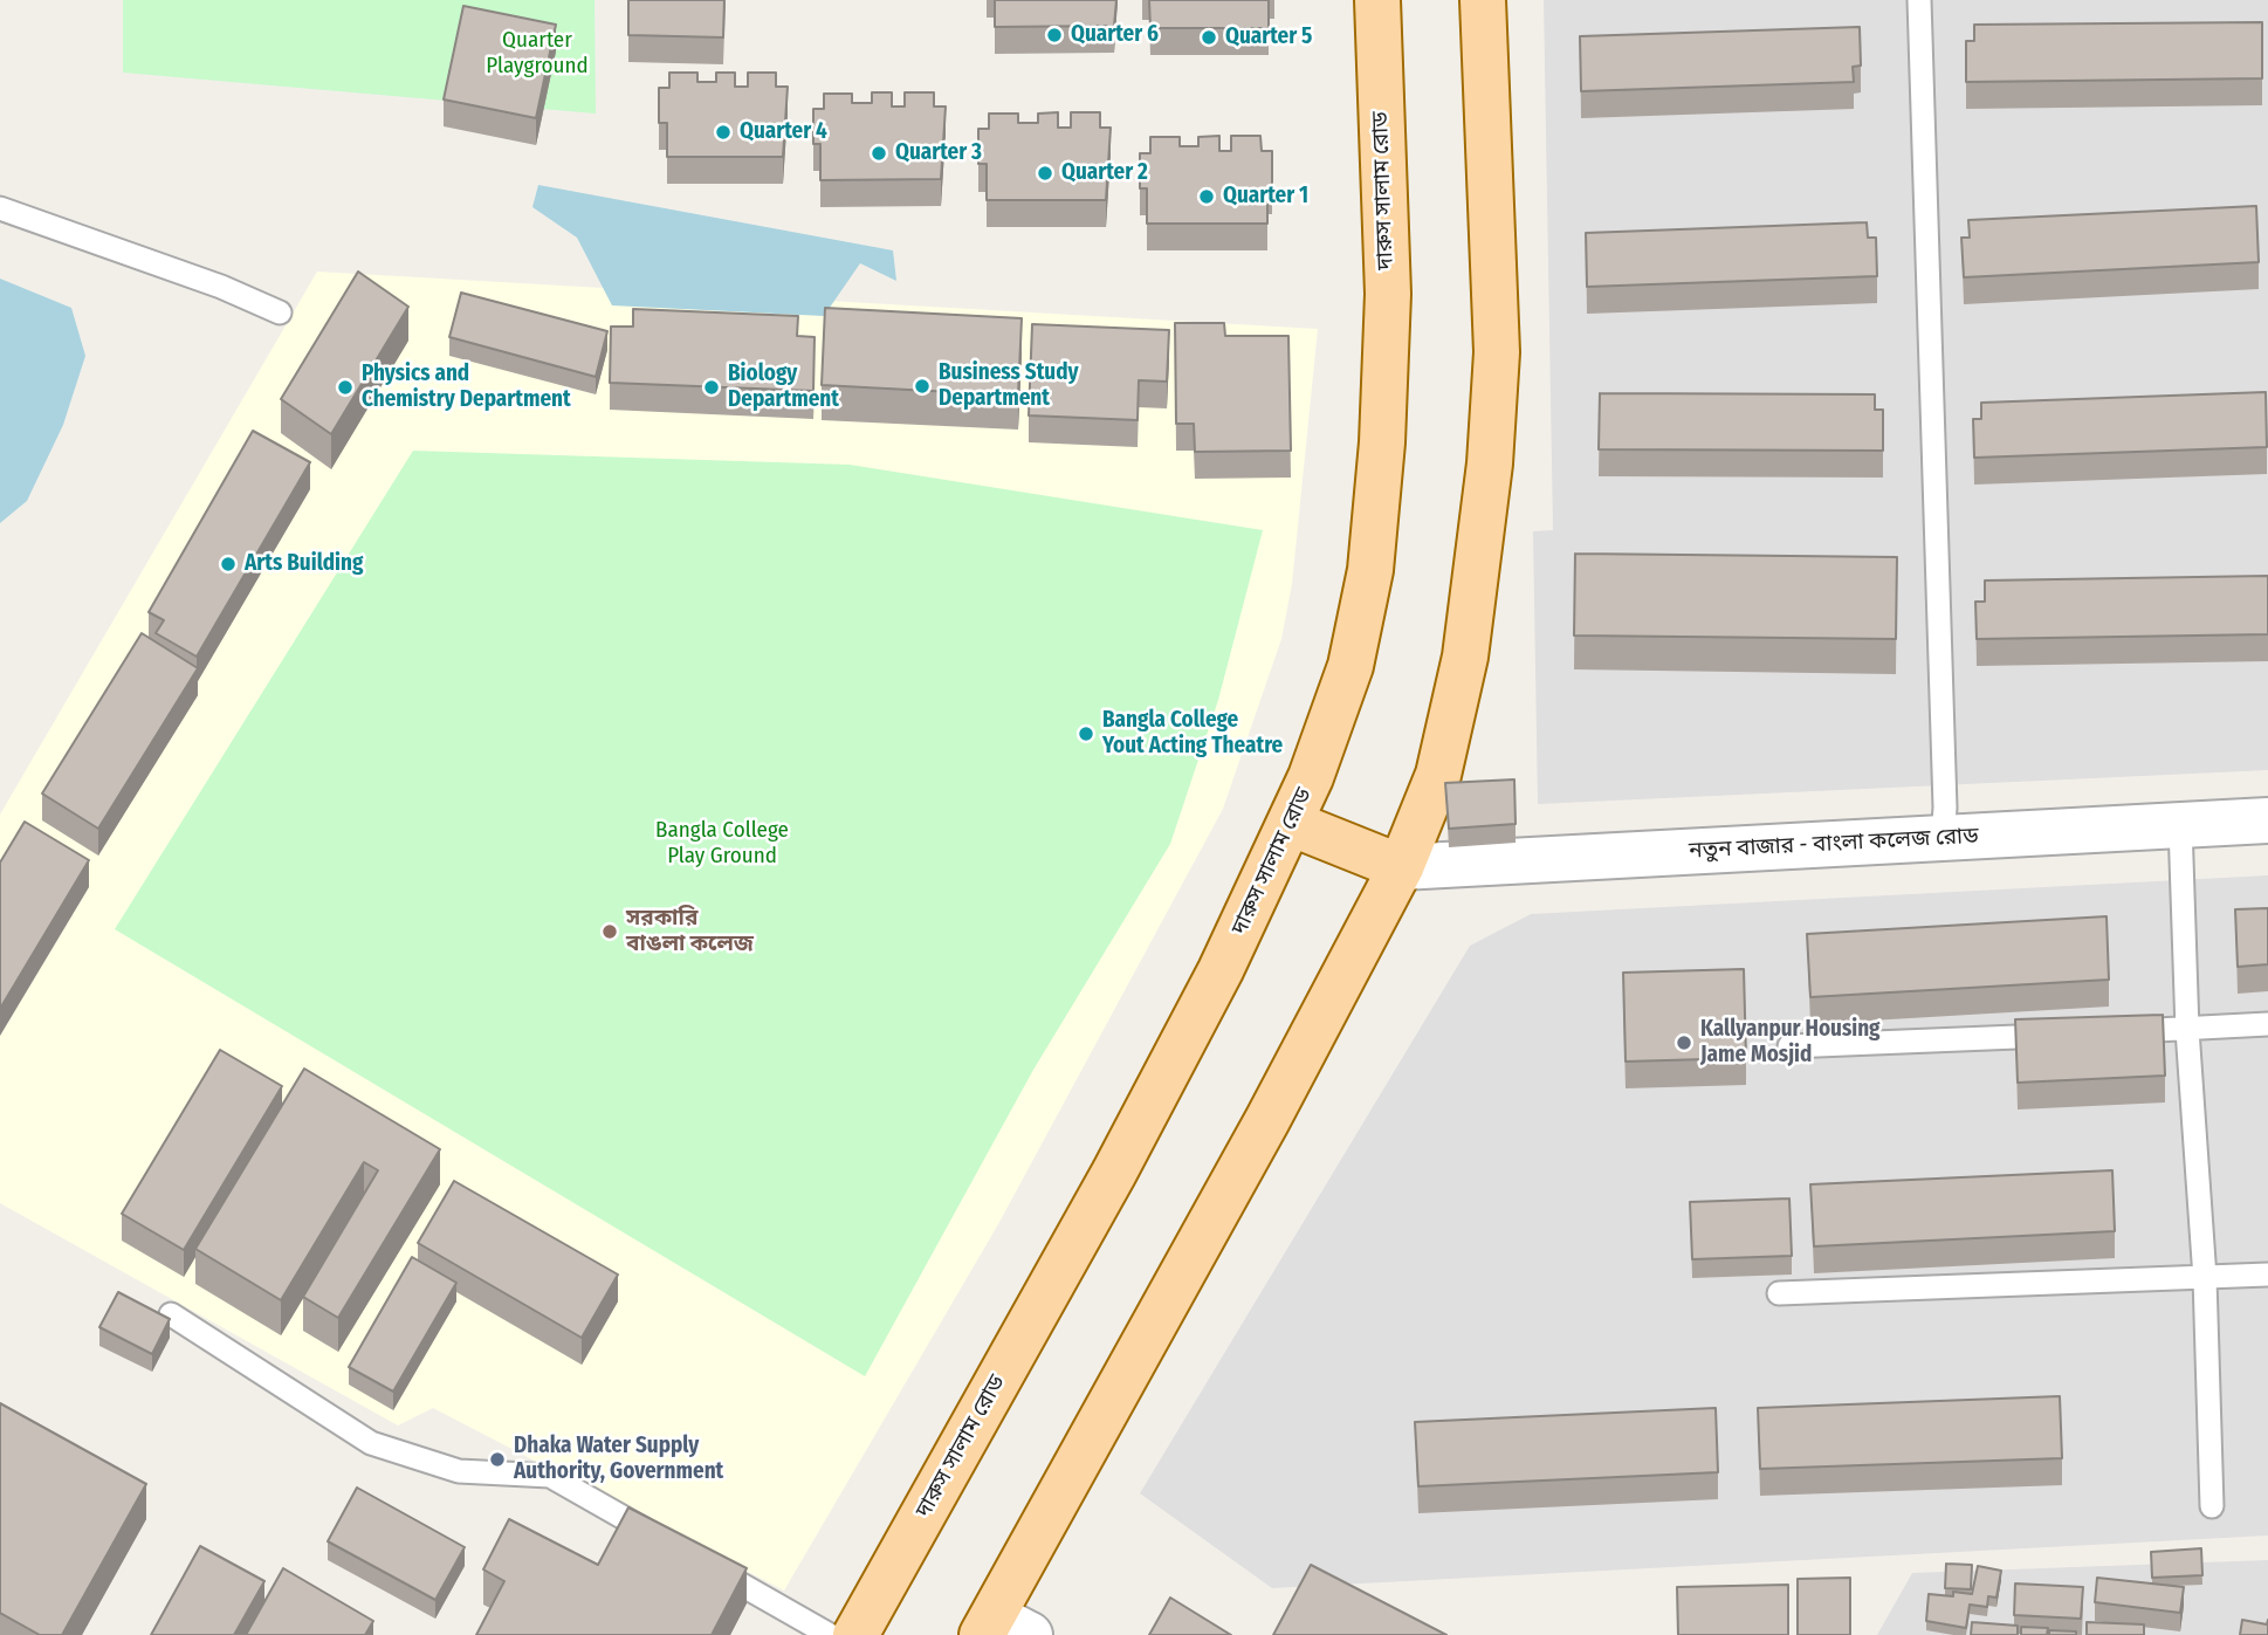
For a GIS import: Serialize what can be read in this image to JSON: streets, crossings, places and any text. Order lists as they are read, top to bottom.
{
  "streets": {
    "main road": ["দারুস সালাম রোড"],
    "street": ["নতুন বাজার - বাংলা কলেজ রোড"]
  },
  "parks": ["Quarter Playground", "Bangla College Play Ground"],
  "places": [
    "Quarter 6",
    "Quarter 5",
    "Quarter 4",
    "Quarter 3",
    "Quarter 2",
    "Quarter 1",
    "Business Study Department",
    "Physics and Chemistry Department",
    "Biology Department",
    "Arts Building",
    "Bangla College Yout Acting Theatre",
    "সরকারি বাঙলা কলেজ",
    "Kallyanpur Housing Jame Mosjid",
    "Dhaka Water Supply Authority, Government"
  ]
}
